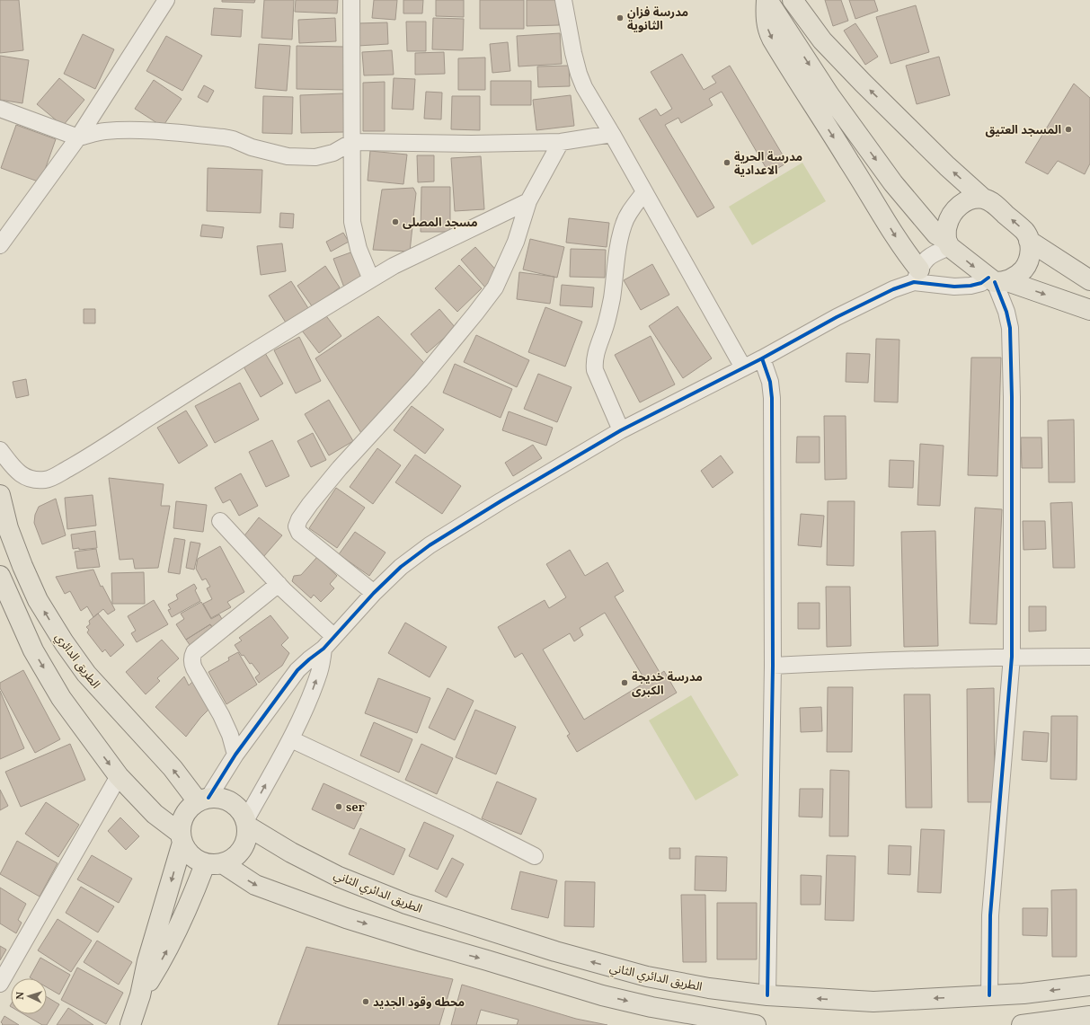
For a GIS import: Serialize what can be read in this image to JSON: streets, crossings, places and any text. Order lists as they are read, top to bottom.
{
  "streets": {
    "main road": ["الطريق الدائري", "الطريق الدائري الثاني"]
  },
  "crossings": [
    ["الطريق الدائري", "الطريق الدائري الثاني"]
  ],
  "places": [
    "مدرسة فزان الثانوية",
    "المسجد العتيق",
    "مدرسة الحرية الاعدادية",
    "مسجد المصلى",
    "مدرسة خديجة الكبرى",
    "ser",
    "محطه وقود الجديد"
  ],
  "north": "left"
}
